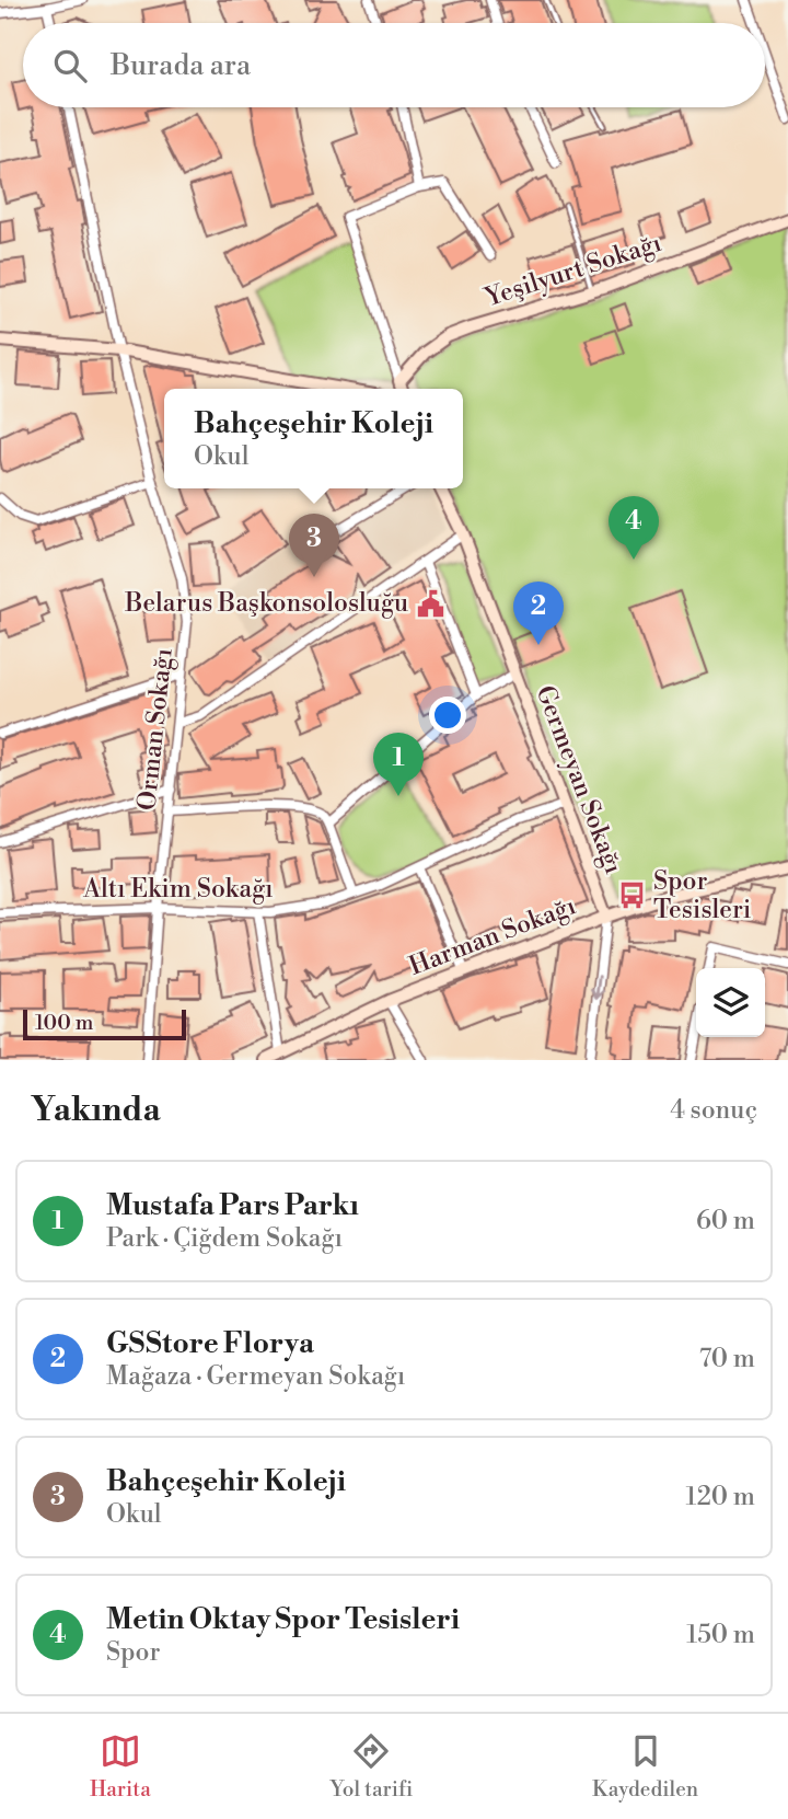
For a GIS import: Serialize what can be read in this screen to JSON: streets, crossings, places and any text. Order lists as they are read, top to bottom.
{
  "streets": {
    "main road": ["Yeşilyurt Sokağı", "Germeyan Sokağı", "Harman Sokağı"],
    "street": ["Orman Sokağı", "Altı Ekim Sokağı"]
  },
  "crossings": [
    ["Orman Sokağı", "Altı Ekim Sokağı"],
    ["Germeyan Sokağı", "Altı Ekim Sokağı"],
    ["Germeyan Sokağı", "Harman Sokağı"]
  ],
  "places": {
    "public building": ["Belarus Başkonsolosluğu"],
    "bus stop": ["Spor Tesisleri"]
  },
  "scale_bar": "100 m",
  "page": {
    "search": "Burada ara",
    "popup": ["Bahçeşehir Koleji", "Okul"],
    "pins": [
      "4",
      "3",
      "2",
      "1"
    ],
    "scale": "100 m",
    "heading": ["Yakında", "4 sonuç"],
    "list": [
      {
        "mark": "1",
        "name": "Mustafa Pars Parkı",
        "note": "Park · Çiğdem Sokağı",
        "value": "60 m"
      },
      {
        "mark": "2",
        "name": "GSStore Florya",
        "note": "Mağaza · Germeyan Sokağı",
        "value": "70 m"
      },
      {
        "mark": "3",
        "name": "Bahçeşehir Koleji",
        "note": "Okul",
        "value": "120 m"
      },
      {
        "mark": "4",
        "name": "Metin Oktay Spor Tesisleri",
        "note": "Spor",
        "value": "150 m"
      }
    ],
    "nav": ["Harita", "Yol tarifi", "Kaydedilen"]
  }
}
